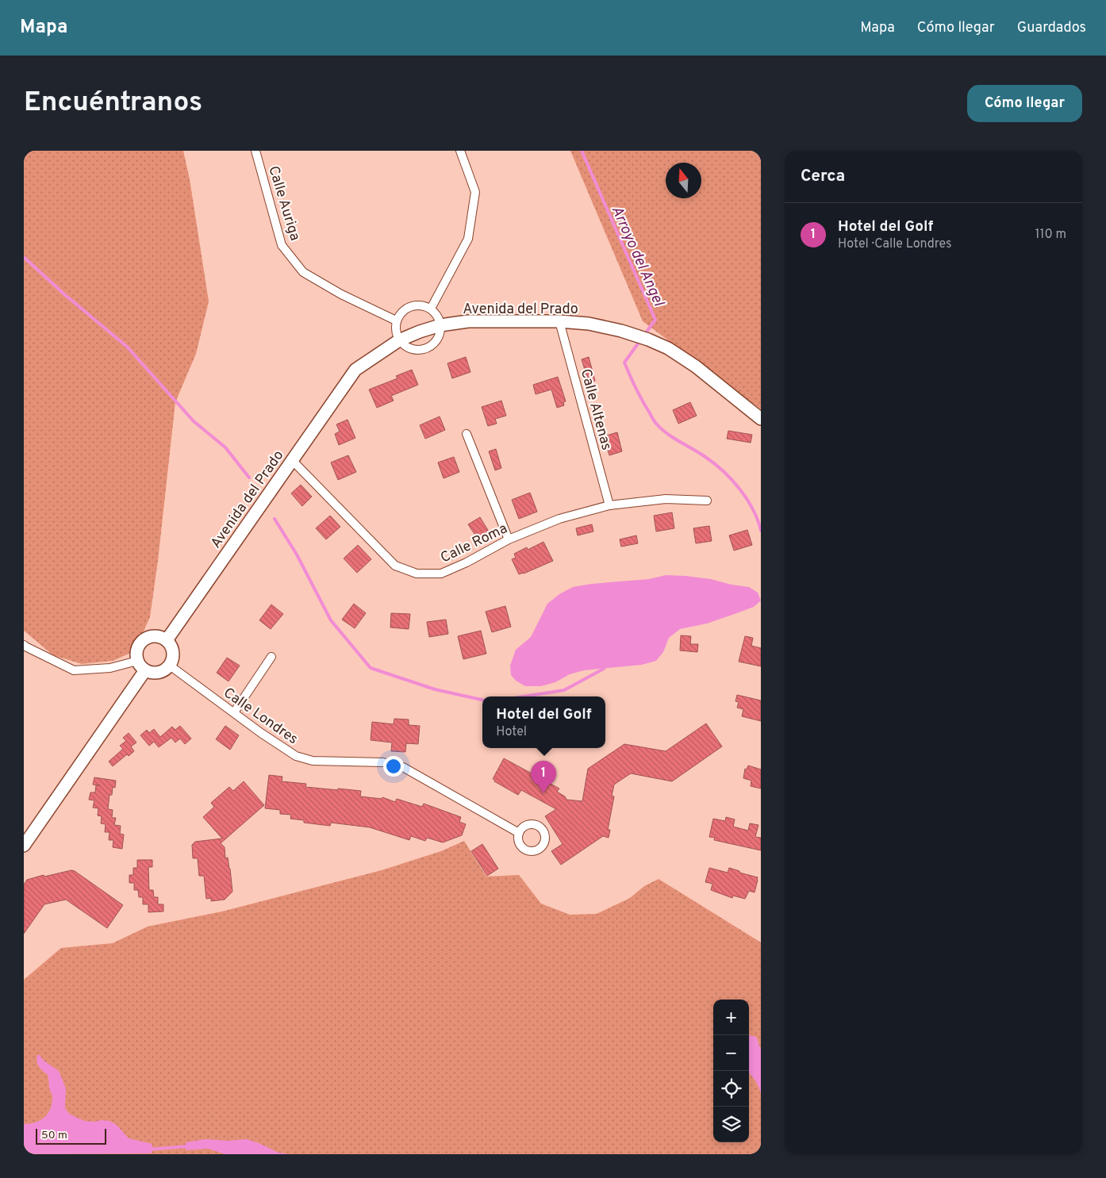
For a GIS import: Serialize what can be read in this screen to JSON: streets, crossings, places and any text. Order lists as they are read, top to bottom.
{
  "streets": {
    "street": [
      "Calle Auriga",
      "Avenida del Prado",
      "Calle Altenas",
      "Calle Roma",
      "Calle Londres"
    ]
  },
  "crossings": [
    ["Avenida del Prado", "Calle Altenas"],
    ["Avenida del Prado", "Calle Roma"],
    ["Avenida del Prado", "Calle Londres"],
    ["Calle Altenas", "Calle Roma"]
  ],
  "water": ["Arroyo del Angel"],
  "scale_bar": "50 m",
  "north": "top",
  "page": {
    "header": "Mapa",
    "nav": ["Mapa", "Cómo llegar", "Guardados"],
    "buttons": "Cómo llegar",
    "title": "Encuéntranos",
    "heading": "Cerca",
    "list": [
      {
        "mark": "1",
        "name": "Hotel del Golf",
        "note": "Hotel · Calle Londres",
        "value": "110 m"
      }
    ],
    "popup": ["Hotel del Golf", "Hotel"],
    "pins": "1",
    "map_buttons": ["+", "−"],
    "scale": "50 m"
  }
}
